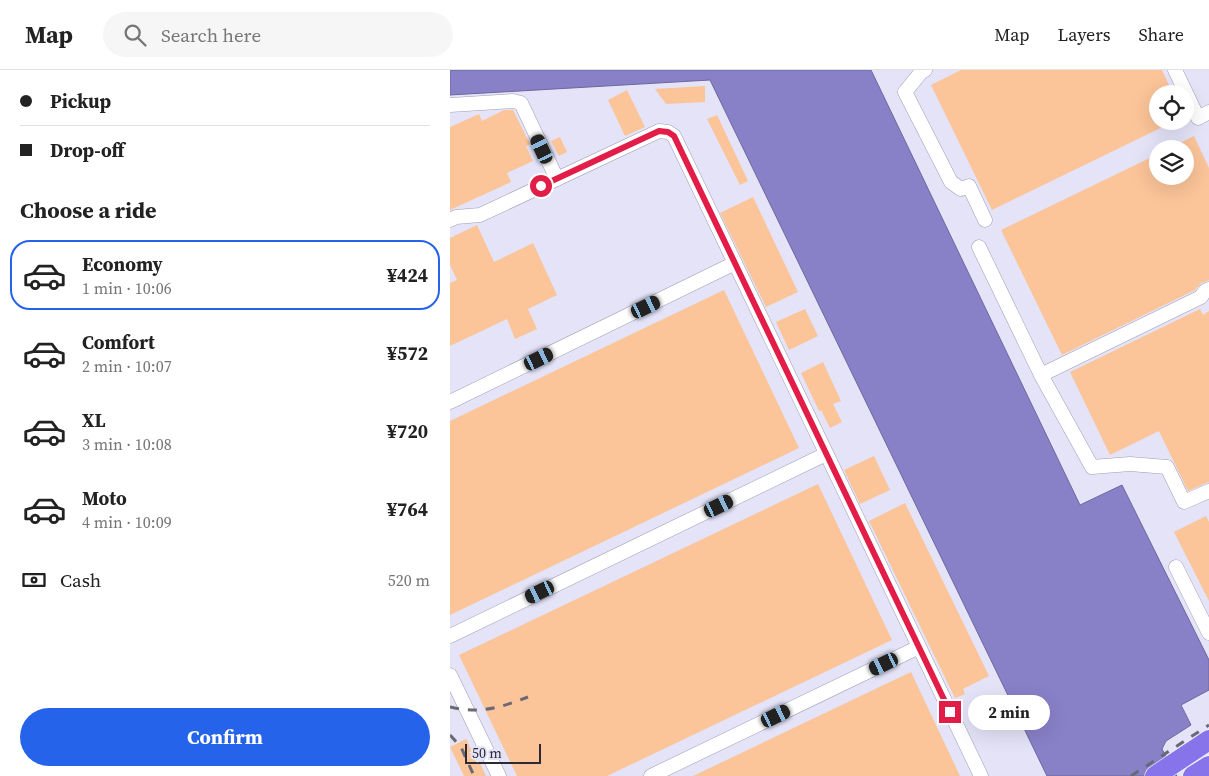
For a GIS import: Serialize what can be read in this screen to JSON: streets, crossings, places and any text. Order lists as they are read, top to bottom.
{
  "scale_bar": "50 m",
  "page": {
    "header": "Map",
    "search": "Search here",
    "nav": ["Map", "Layers", "Share"],
    "banner": ["Pickup", "Drop-off"],
    "heading": "Choose a ride",
    "list": [
      {
        "name": "Economy",
        "note": "1 min · 10:06",
        "value": "¥424"
      },
      {
        "name": "Comfort",
        "note": "2 min · 10:07",
        "value": "¥572"
      },
      {
        "name": "XL",
        "note": "3 min · 10:08",
        "value": "¥720"
      },
      {
        "name": "Moto",
        "note": "4 min · 10:09",
        "value": "¥764"
      }
    ],
    "pay": ["Cash", "520 m"],
    "bubble": "2 min",
    "buttons": "Confirm",
    "scale": "50 m"
  }
}
